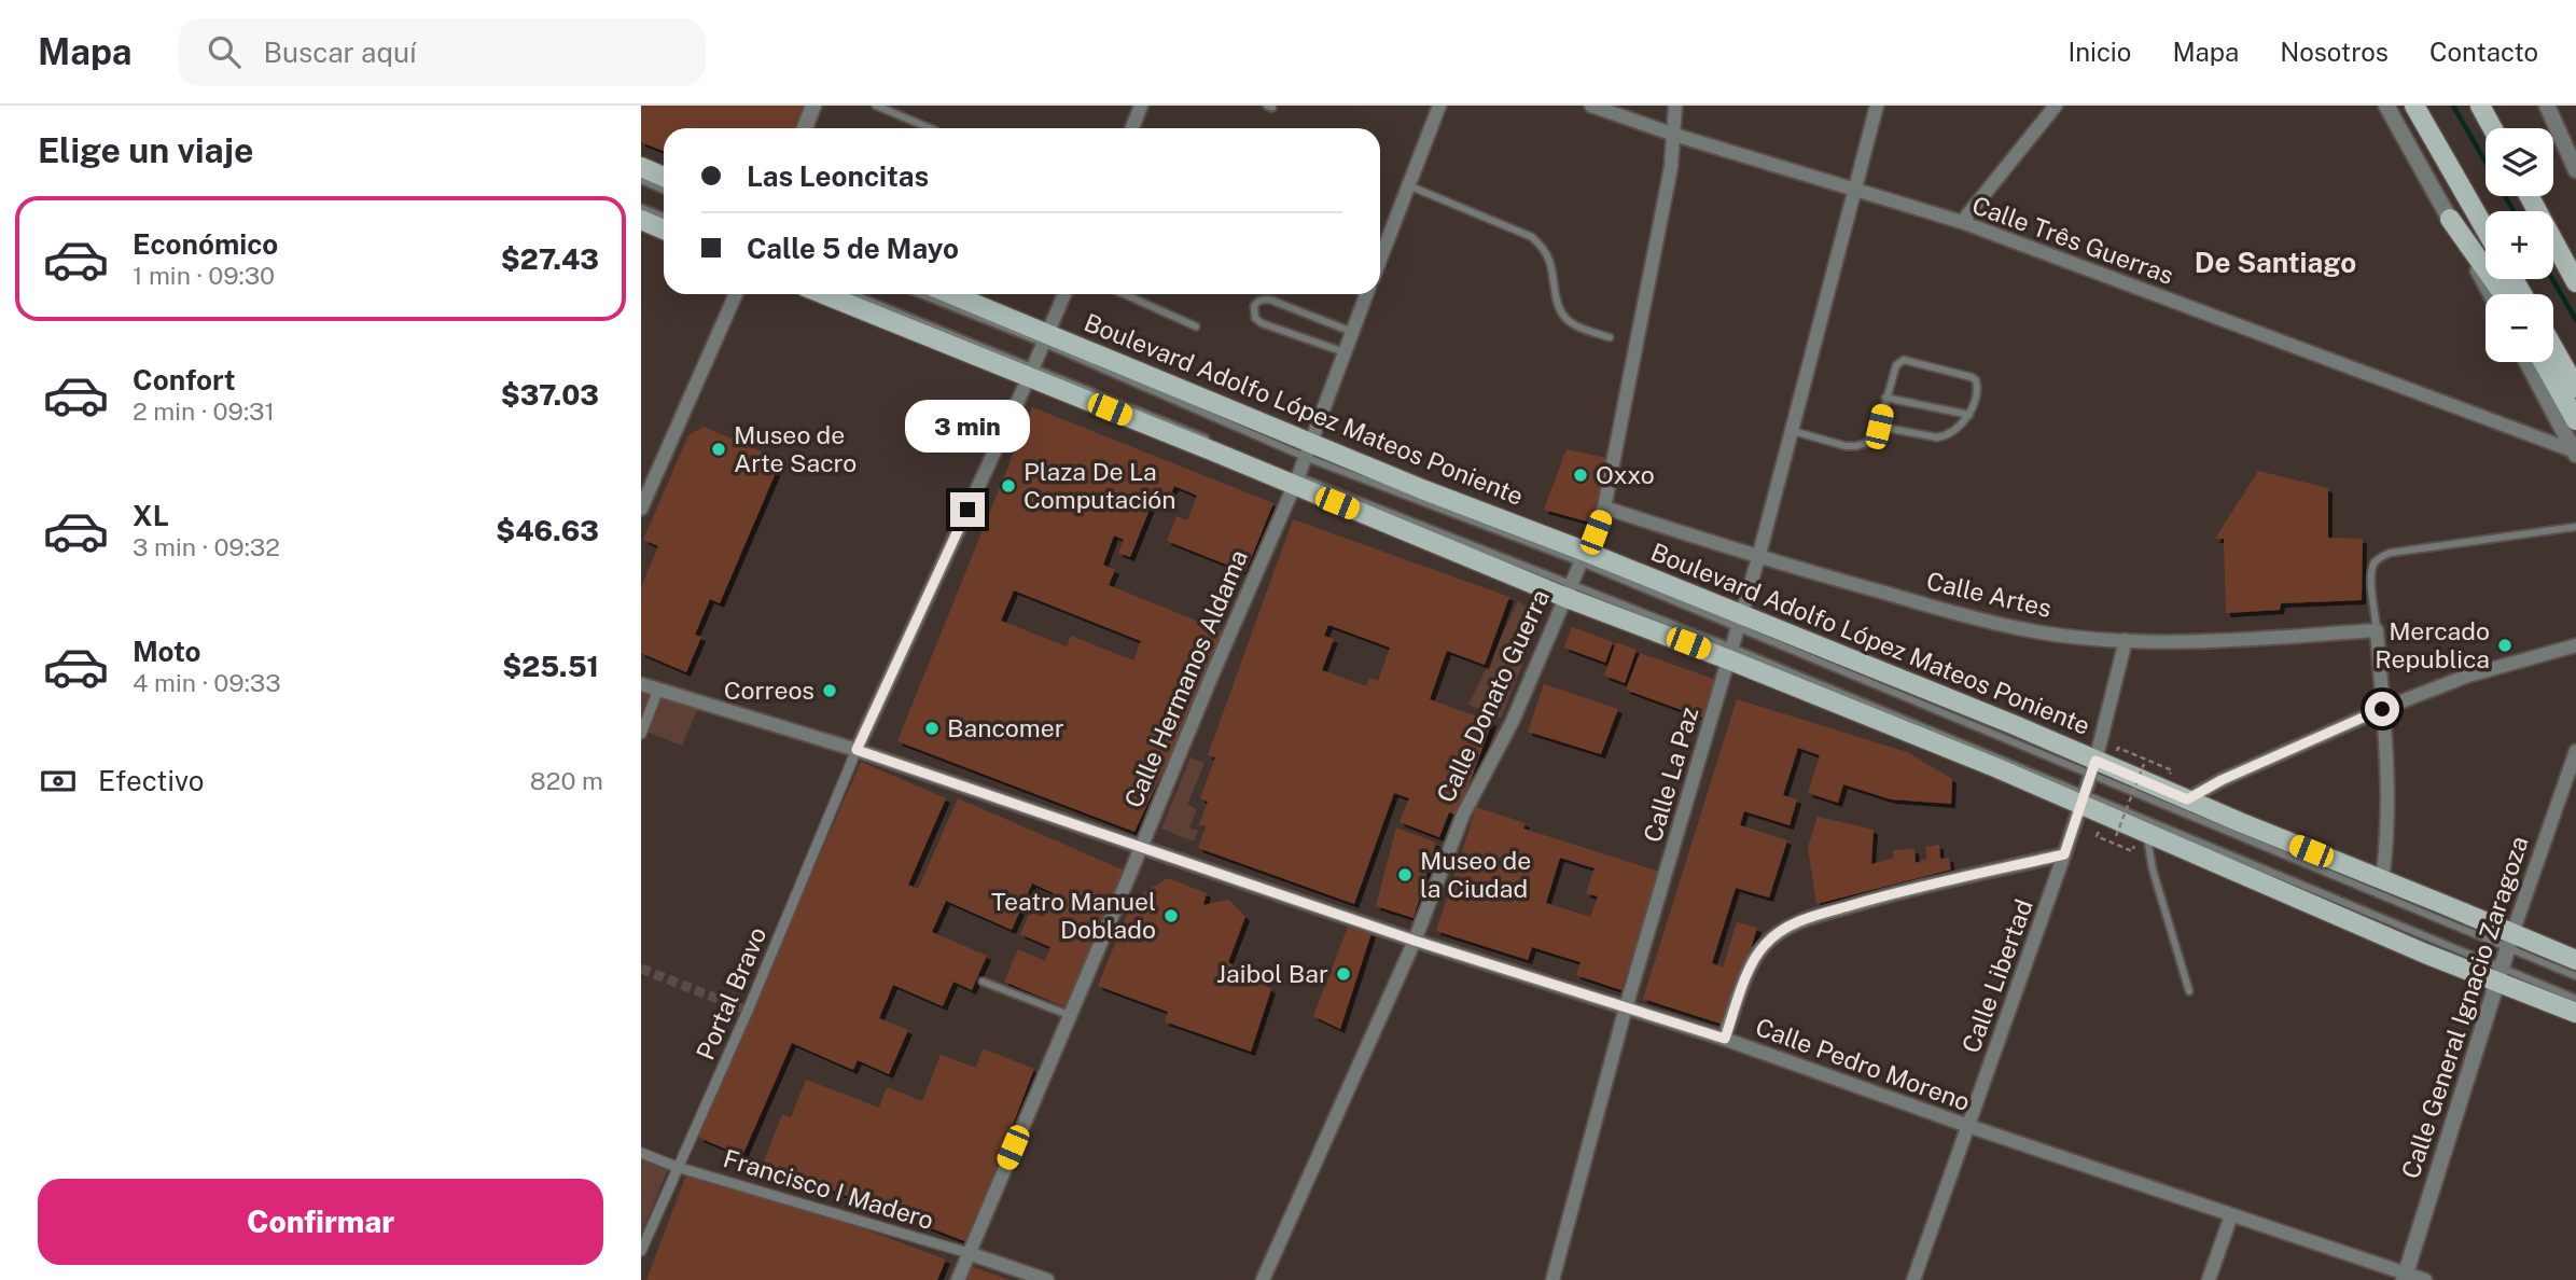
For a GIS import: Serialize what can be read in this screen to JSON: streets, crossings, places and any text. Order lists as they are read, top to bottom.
{
  "streets": {
    "main road": ["Boulevard Adolfo López Mateos Poniente"],
    "street": [
      "Calle Três Guerras",
      "Calle Artes",
      "Calle Hermanos Aldama",
      "Calle Donato Guerra",
      "Calle La Paz",
      "Calle Libertad",
      "Portal Bravo",
      "Calle General Ignacio Zaragoza",
      "Calle Pedro Moreno",
      "Francisco I Madero"
    ]
  },
  "crossings": [
    ["Calle Três Guerras", "Calle Donato Guerra"],
    ["Calle Três Guerras", "Calle La Paz"],
    ["Boulevard Adolfo López Mateos Poniente", "Calle Hermanos Aldama"],
    ["Boulevard Adolfo López Mateos Poniente", "Calle Donato Guerra"],
    ["Boulevard Adolfo López Mateos Poniente", "Calle La Paz"],
    ["Boulevard Adolfo López Mateos Poniente", "Calle Libertad"],
    ["Boulevard Adolfo López Mateos Poniente", "Calle General Ignacio Zaragoza"],
    ["Calle Artes", "Calle Donato Guerra"],
    ["Calle Artes", "Calle La Paz"],
    ["Calle Artes", "Calle Libertad"],
    ["Calle Hermanos Aldama", "Calle Pedro Moreno"],
    ["Calle Hermanos Aldama", "Francisco I Madero"],
    ["Calle Donato Guerra", "Calle Pedro Moreno"],
    ["Calle La Paz", "Calle Pedro Moreno"],
    ["Calle Libertad", "Calle Pedro Moreno"],
    ["Portal Bravo", "Calle Pedro Moreno"],
    ["Portal Bravo", "Francisco I Madero"],
    ["Calle General Ignacio Zaragoza", "Calle Pedro Moreno"]
  ],
  "districts": ["De Santiago"],
  "places": [
    "Museo de Arte Sacro",
    "Oxxo",
    "Plaza De La Computación",
    "Mercado Republica",
    "Correos",
    "Bancomer",
    "Museo de la Ciudad",
    "Teatro Manuel Doblado",
    "Jaibol Bar"
  ],
  "page": {
    "header": "Mapa",
    "search": "Buscar aquí",
    "nav": [
      "Inicio",
      "Mapa",
      "Nosotros",
      "Contacto"
    ],
    "heading": "Elige un viaje",
    "map_buttons": ["+", "−"],
    "banner": ["Las Leoncitas", "Calle 5 de Mayo"],
    "list": [
      {
        "name": "Económico",
        "note": "1 min · 09:30",
        "value": "$27.43"
      },
      {
        "name": "Confort",
        "note": "2 min · 09:31",
        "value": "$37.03"
      },
      {
        "name": "XL",
        "note": "3 min · 09:32",
        "value": "$46.63"
      },
      {
        "name": "Moto",
        "note": "4 min · 09:33",
        "value": "$25.51"
      }
    ],
    "bubble": "3 min",
    "pay": ["Efectivo", "820 m"],
    "buttons": "Confirmar"
  }
}
